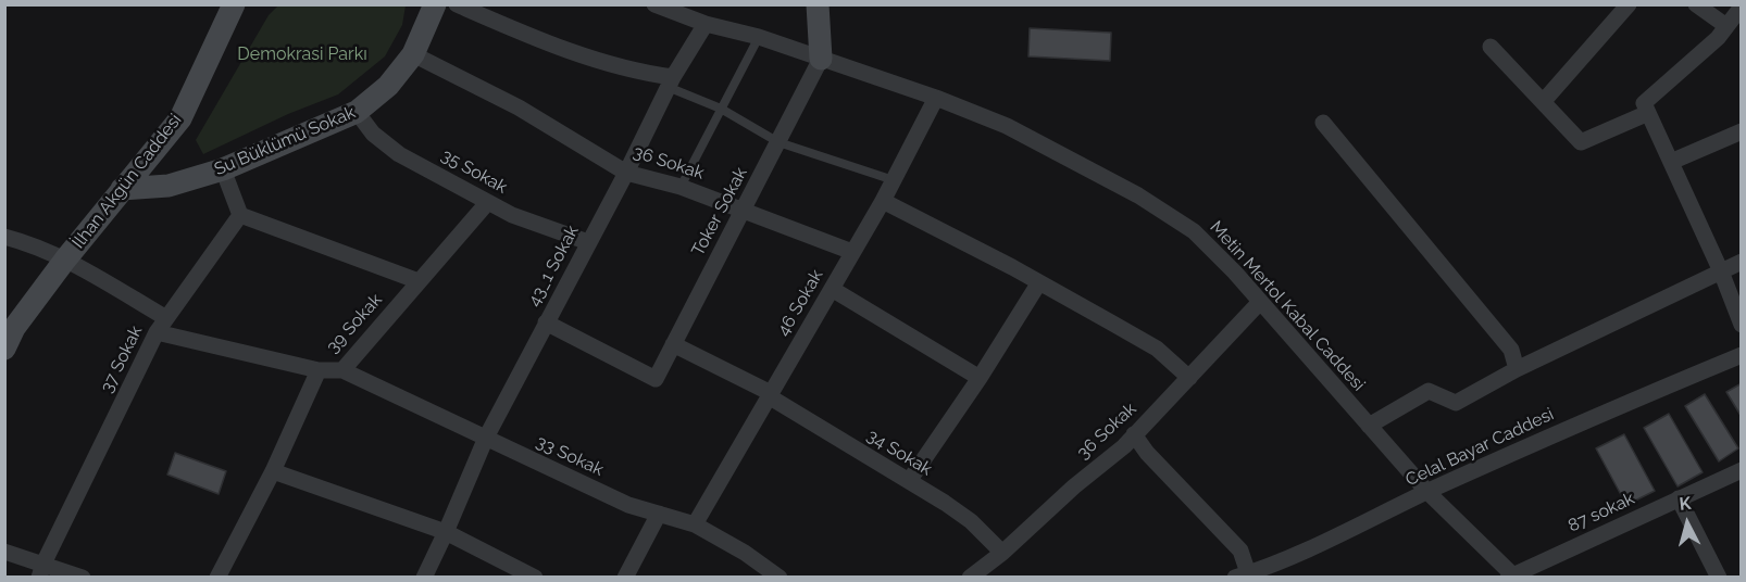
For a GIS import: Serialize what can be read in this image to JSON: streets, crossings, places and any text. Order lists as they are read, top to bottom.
{
  "streets": {
    "main road": ["Su Büklümü Sokak", "İlhan Akgün Caddesi"],
    "street": [
      "36 Sokak",
      "35 Sokak",
      "Toker Sokak",
      "43_1 Sokak",
      "46 Sokak",
      "Metin Mertol Kabal Caddesi",
      "39 Sokak",
      "37 Sokak",
      "Celal Bayar Caddesi",
      "34 Sokak",
      "33 Sokak",
      "87 sokak"
    ]
  },
  "crossings": [
    ["Su Büklümü Sokak", "36 Sokak"],
    ["Su Büklümü Sokak", "35 Sokak"],
    ["Su Büklümü Sokak", "İlhan Akgün Caddesi"],
    ["36 Sokak", "Toker Sokak"],
    ["36 Sokak", "43_1 Sokak"],
    ["36 Sokak", "46 Sokak"],
    ["36 Sokak", "Metin Mertol Kabal Caddesi"],
    ["36 Sokak", "34 Sokak"],
    ["35 Sokak", "43_1 Sokak"],
    ["35 Sokak", "39 Sokak"],
    ["Toker Sokak", "43_1 Sokak"],
    ["Toker Sokak", "Metin Mertol Kabal Caddesi"],
    ["Toker Sokak", "34 Sokak"],
    ["43_1 Sokak", "Metin Mertol Kabal Caddesi"],
    ["43_1 Sokak", "33 Sokak"],
    ["46 Sokak", "Metin Mertol Kabal Caddesi"],
    ["46 Sokak", "34 Sokak"],
    ["46 Sokak", "33 Sokak"],
    ["Metin Mertol Kabal Caddesi", "Celal Bayar Caddesi"],
    ["Metin Mertol Kabal Caddesi", "87 sokak"],
    ["39 Sokak", "33 Sokak"]
  ],
  "parks": ["Demokrasi Parkı"],
  "north": "top"
}
